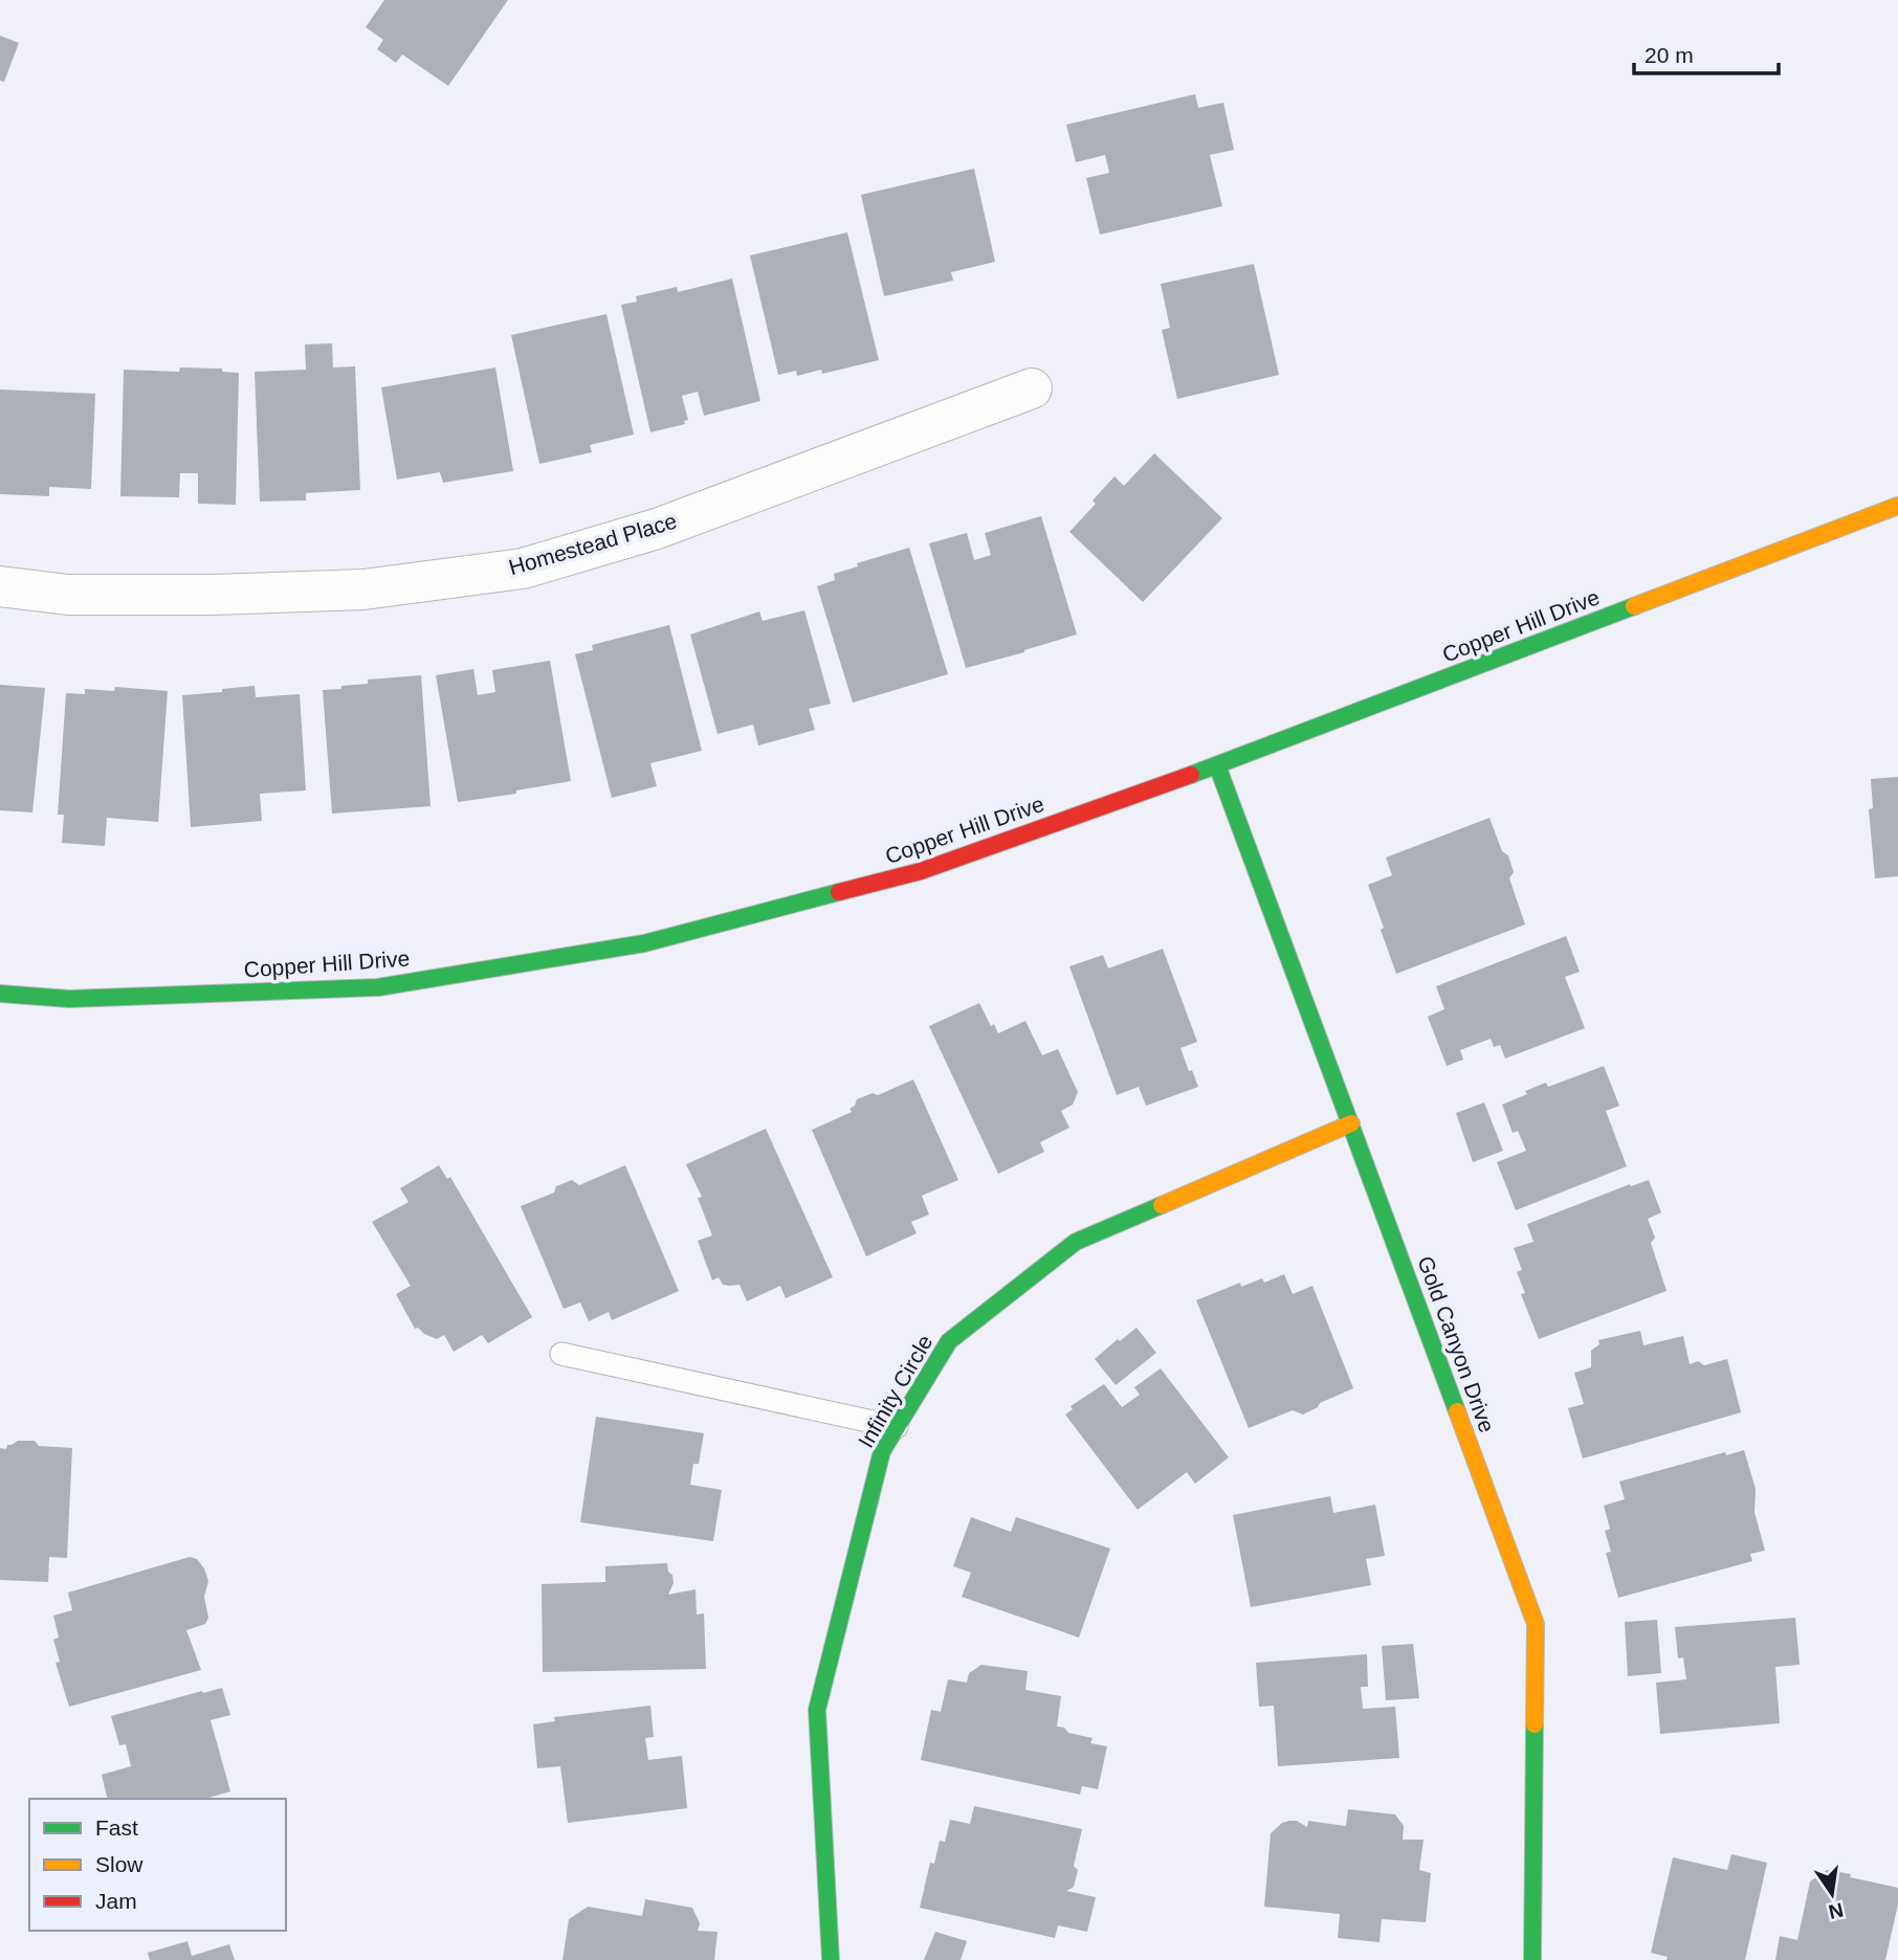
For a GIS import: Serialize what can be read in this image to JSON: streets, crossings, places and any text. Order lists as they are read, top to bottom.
{
  "streets": {
    "street": [
      "Homestead Place",
      "Copper Hill Drive",
      "Gold Canyon Drive",
      "Infinity Circle"
    ]
  },
  "crossings": [
    ["Copper Hill Drive", "Gold Canyon Drive"],
    ["Gold Canyon Drive", "Infinity Circle"]
  ],
  "legend": ["Fast", "Slow", "Jam"],
  "scale_bar": "20 m",
  "north": "bottom"
}
